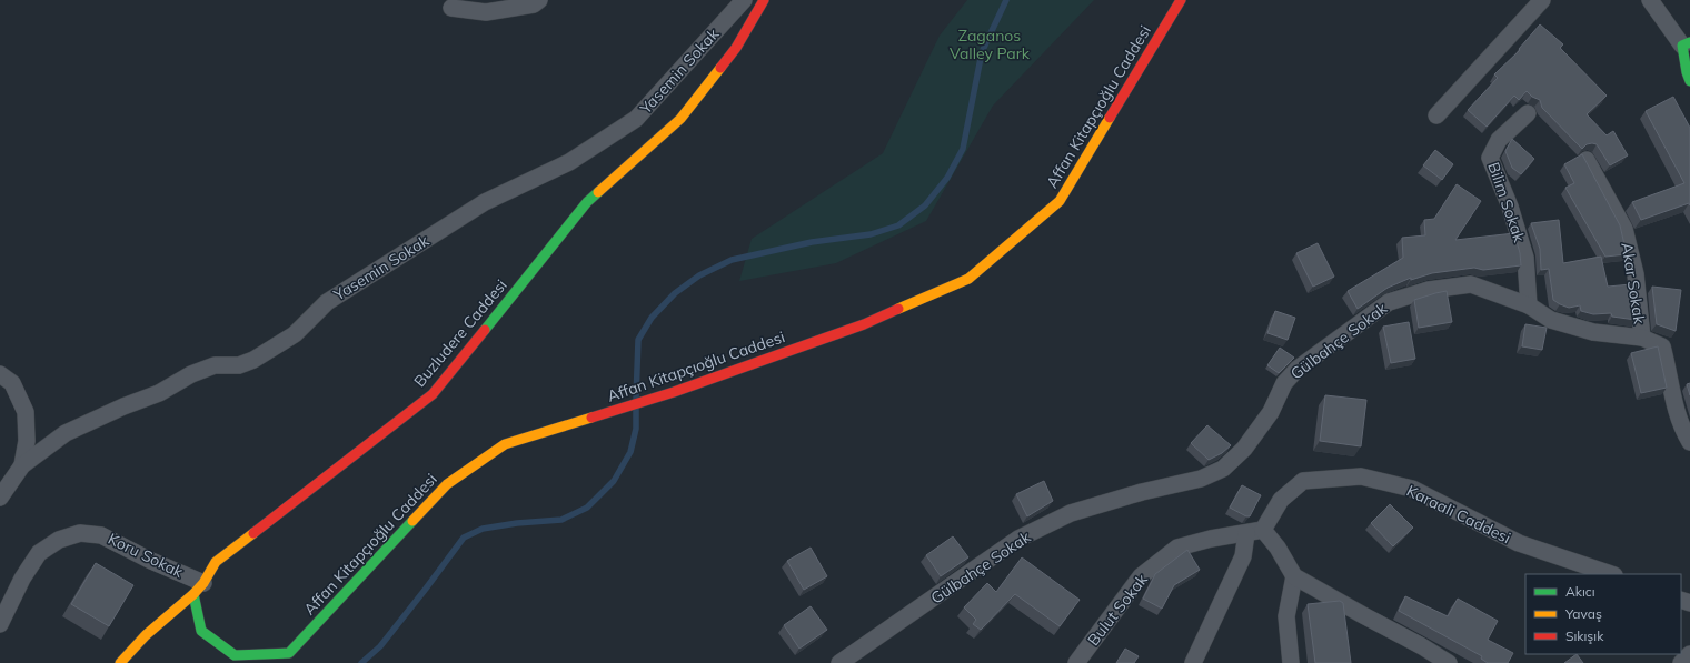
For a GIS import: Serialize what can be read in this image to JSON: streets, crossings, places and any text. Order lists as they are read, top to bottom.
{
  "streets": {
    "street": [
      "Yasemin Sokak",
      "Affan Kitapçıoğlu Caddesi",
      "Bilim Sokak",
      "Akar Sokak",
      "Buzludere Caddesi",
      "Gülbahçe Sokak",
      "Karaali Caddesi",
      "Koru Sokak",
      "Bulut Sokak"
    ]
  },
  "crossings": [
    ["Affan Kitapçıoğlu Caddesi", "Buzludere Caddesi"],
    ["Affan Kitapçıoğlu Caddesi", "Koru Sokak"],
    ["Bilim Sokak", "Gülbahçe Sokak"],
    ["Akar Sokak", "Gülbahçe Sokak"],
    ["Buzludere Caddesi", "Koru Sokak"],
    ["Karaali Caddesi", "Bulut Sokak"]
  ],
  "parks": ["Zaganos Valley Park"],
  "legend": ["Akıcı", "Yavaş", "Sıkışık"]
}
